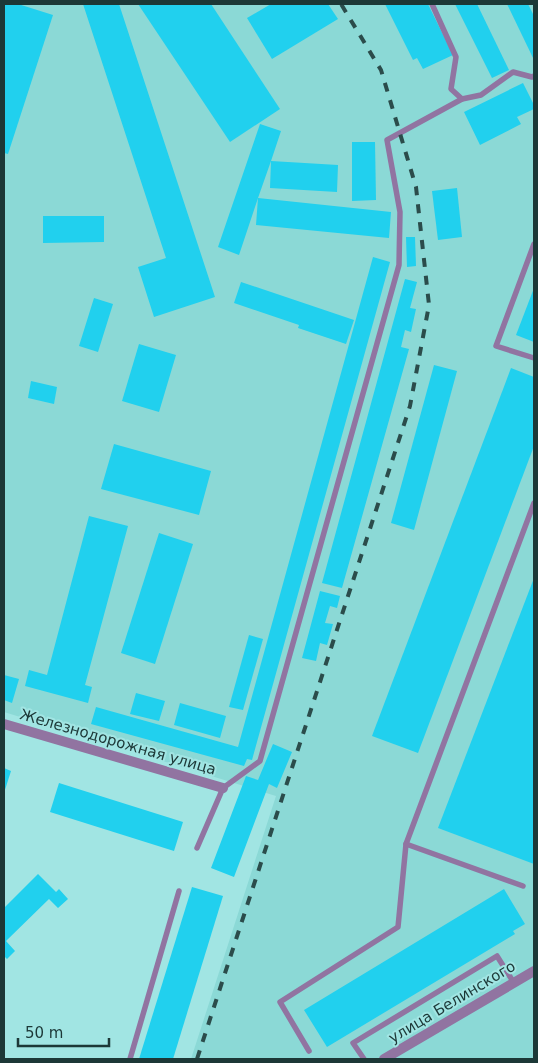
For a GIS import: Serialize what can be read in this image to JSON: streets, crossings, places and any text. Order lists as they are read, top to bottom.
{
  "streets": {
    "street": ["Железнодорожная улица", "улица Белинского"]
  },
  "scale_bar": "50 m"
}
